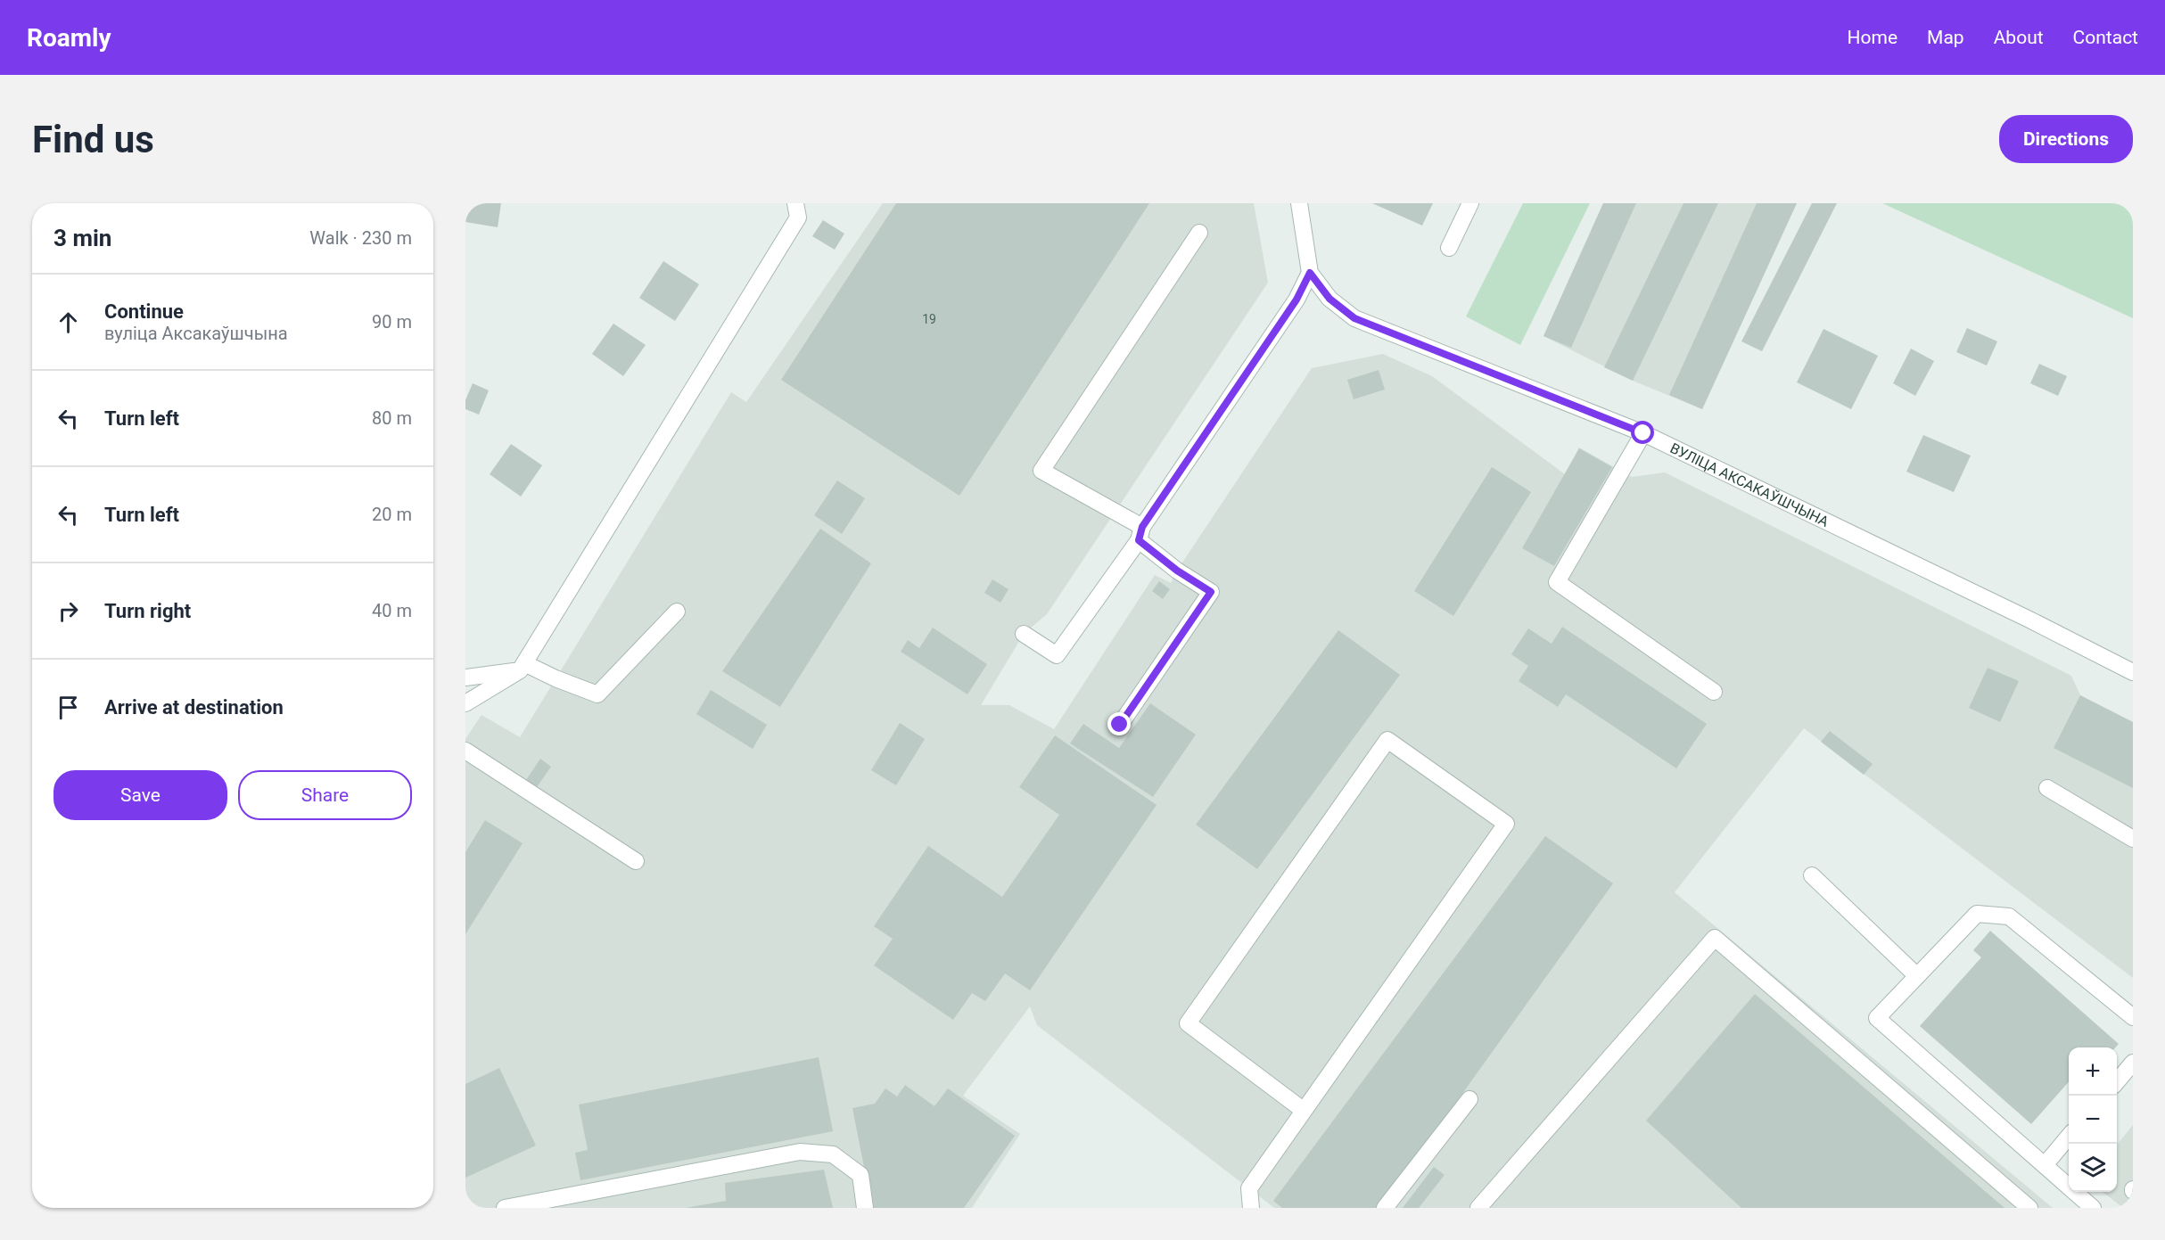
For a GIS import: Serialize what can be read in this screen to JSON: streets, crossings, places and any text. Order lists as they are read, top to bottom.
{
  "streets": {
    "street": ["ВУЛІЦА АКСАКАЎШЧЫНА"]
  },
  "house_numbers": ["19"],
  "page": {
    "header": "Roamly",
    "nav": [
      "Home",
      "Map",
      "About",
      "Contact"
    ],
    "buttons": [
      "Directions",
      ["Save", "Share"]
    ],
    "title": "Find us",
    "heading": ["3 min", "Walk · 230 m"],
    "list": [
      ["Continue", "вуліца Аксакаўшчына", "90 m"],
      ["Turn left", "80 m"],
      ["Turn left", "20 m"],
      ["Turn right", "40 m"],
      "Arrive at destination"
    ],
    "map_buttons": ["+", "−"]
  }
}
